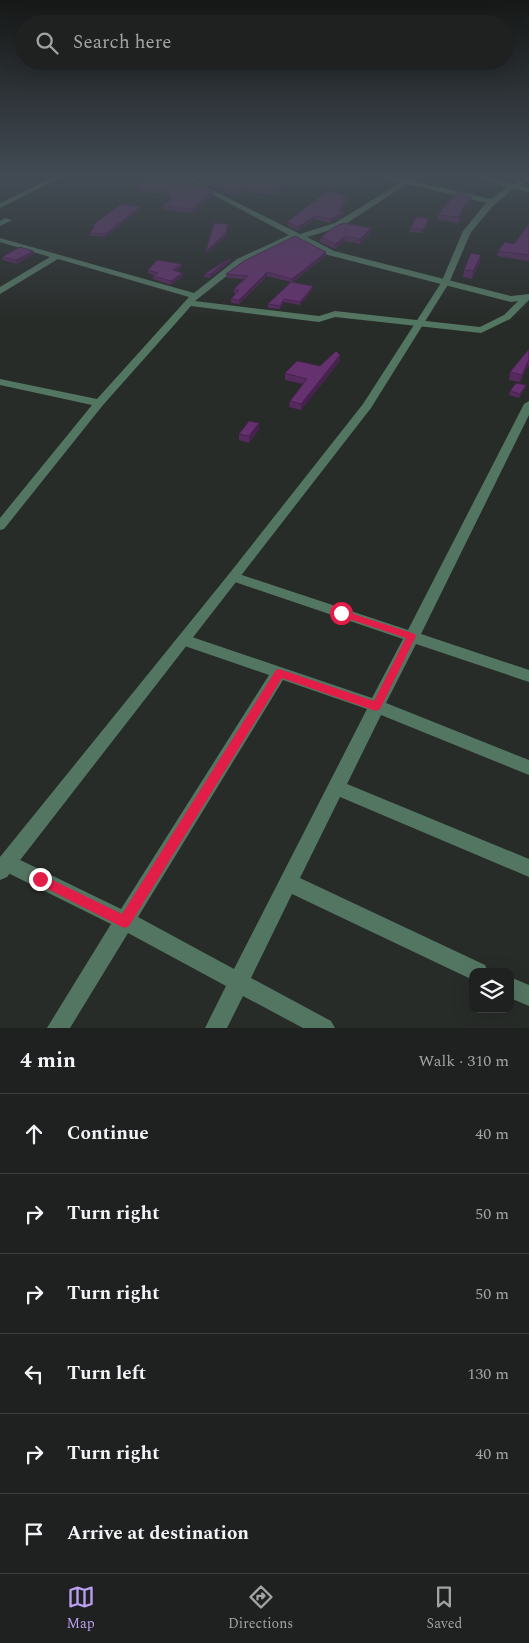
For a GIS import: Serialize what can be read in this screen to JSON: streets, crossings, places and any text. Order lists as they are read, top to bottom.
{
  "page": {
    "search": "Search here",
    "heading": ["4 min", "Walk · 310 m"],
    "list": [
      ["Continue", "40 m"],
      ["Turn right", "50 m"],
      ["Turn right", "50 m"],
      ["Turn left", "130 m"],
      ["Turn right", "40 m"],
      "Arrive at destination"
    ],
    "nav": ["Map", "Directions", "Saved"]
  }
}
